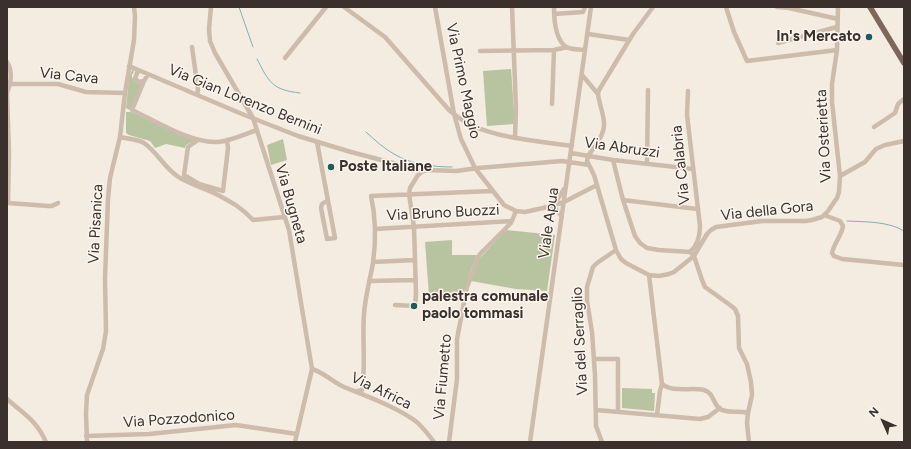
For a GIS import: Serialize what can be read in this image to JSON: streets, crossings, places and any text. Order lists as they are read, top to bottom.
{
  "streets": {
    "street": [
      "Via Cava",
      "Via Primo Maggio",
      "Via Gian Lorenzo Bernini",
      "Via Osterietta",
      "Via Abruzzi",
      "Via Calabria",
      "Via Bugneta",
      "Via della Gora",
      "Via Bruno Buozzi",
      "Viale Apua",
      "Via Pisanica",
      "Via del Serraglio",
      "Via Fiumetto",
      "Via Africa",
      "Via Pozzodonico"
    ]
  },
  "crossings": [
    ["Via Cava", "Via Pisanica"],
    ["Via Primo Maggio", "Via Gian Lorenzo Bernini"],
    ["Via Primo Maggio", "Via Fiumetto"],
    ["Via Gian Lorenzo Bernini", "Via Bugneta"],
    ["Via Gian Lorenzo Bernini", "Viale Apua"],
    ["Via Gian Lorenzo Bernini", "Via Pisanica"],
    ["Via Osterietta", "Via della Gora"],
    ["Via Abruzzi", "Via Calabria"],
    ["Via Abruzzi", "Viale Apua"],
    ["Via Bugneta", "Via Africa"],
    ["Via Bugneta", "Via Pozzodonico"],
    ["Via Bruno Buozzi", "Via Fiumetto"],
    ["Via Pisanica", "Via Pozzodonico"]
  ],
  "places": ["In's Mercato", "Poste Italiane", "palestra comunale paolo tommasi"],
  "north": "top left"
}
